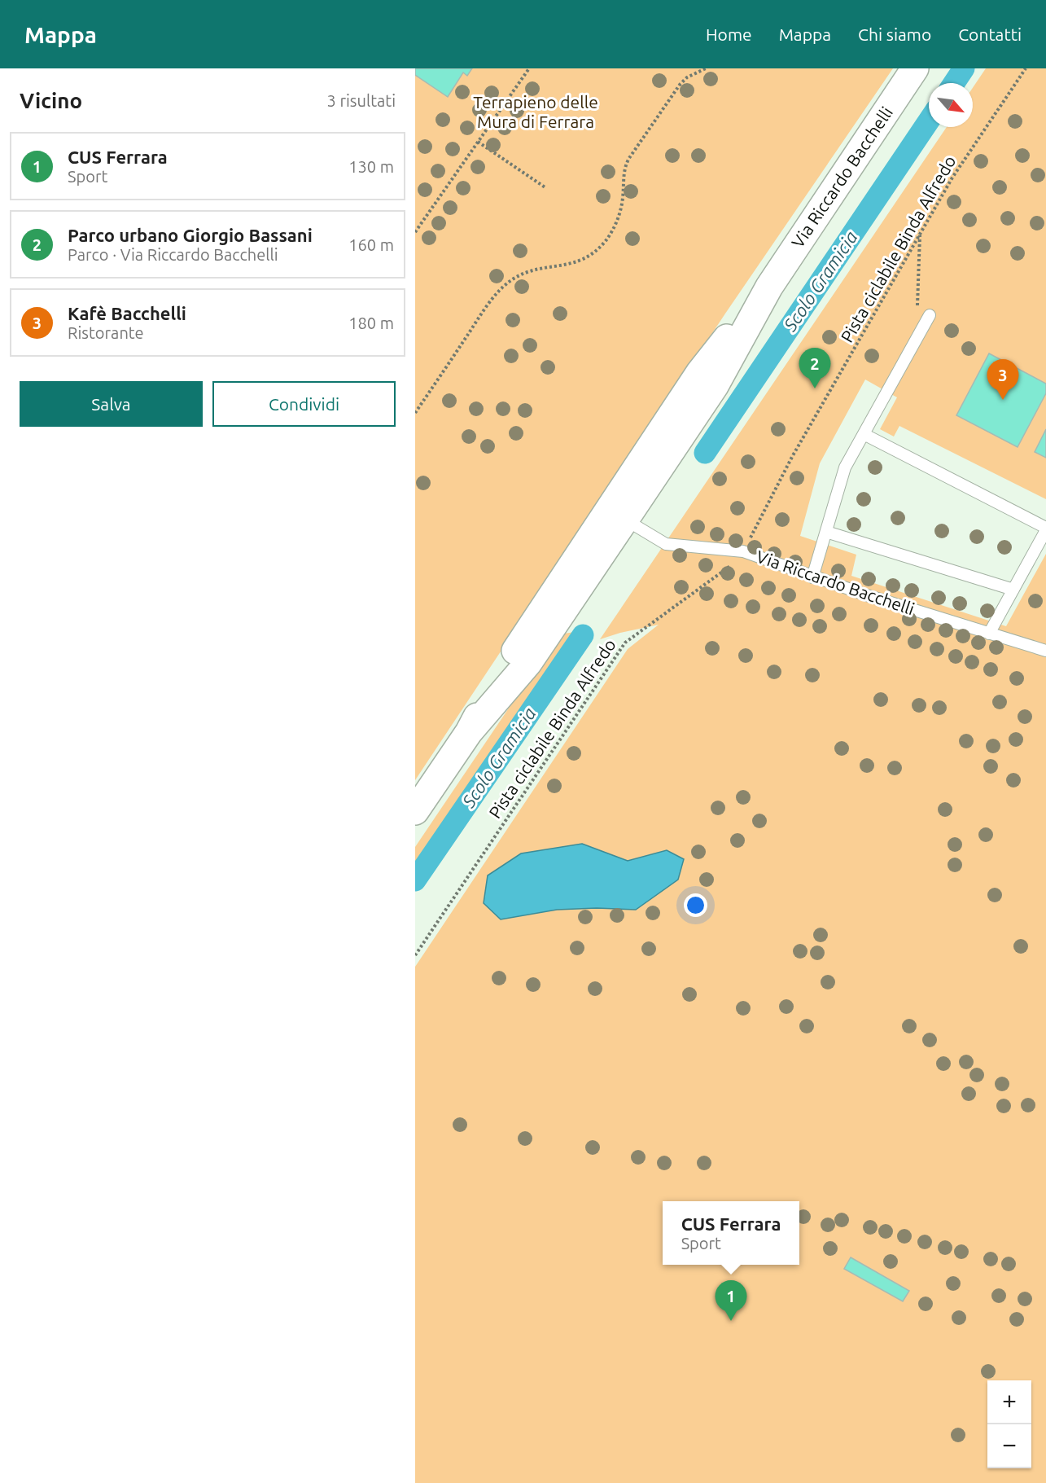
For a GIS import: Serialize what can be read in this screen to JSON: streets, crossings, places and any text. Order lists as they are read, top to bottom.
{
  "streets": {
    "main road": ["Via Riccardo Bacchelli"],
    "path": ["Pista ciclabile Binda Alfredo"]
  },
  "crossings": [
    ["Via Riccardo Bacchelli", "Pista ciclabile Binda Alfredo"]
  ],
  "water": ["Scolo Gramicia"],
  "parks": ["Terrapieno delle Mura di Ferrara"],
  "north": "bottom right",
  "page": {
    "header": "Mappa",
    "nav": [
      "Home",
      "Mappa",
      "Chi siamo",
      "Contatti"
    ],
    "heading": ["Vicino", "3 risultati"],
    "list": [
      {
        "mark": "1",
        "name": "CUS Ferrara",
        "note": "Sport",
        "value": "130 m"
      },
      {
        "mark": "2",
        "name": "Parco urbano Giorgio Bassani",
        "note": "Parco · Via Riccardo Bacchelli",
        "value": "160 m"
      },
      {
        "mark": "3",
        "name": "Kafè Bacchelli",
        "note": "Ristorante",
        "value": "180 m"
      }
    ],
    "pins": ["2", "3", "1"],
    "buttons": ["Salva", "Condividi"],
    "popup": ["CUS Ferrara", "Sport"],
    "map_buttons": ["+", "−"]
  }
}
